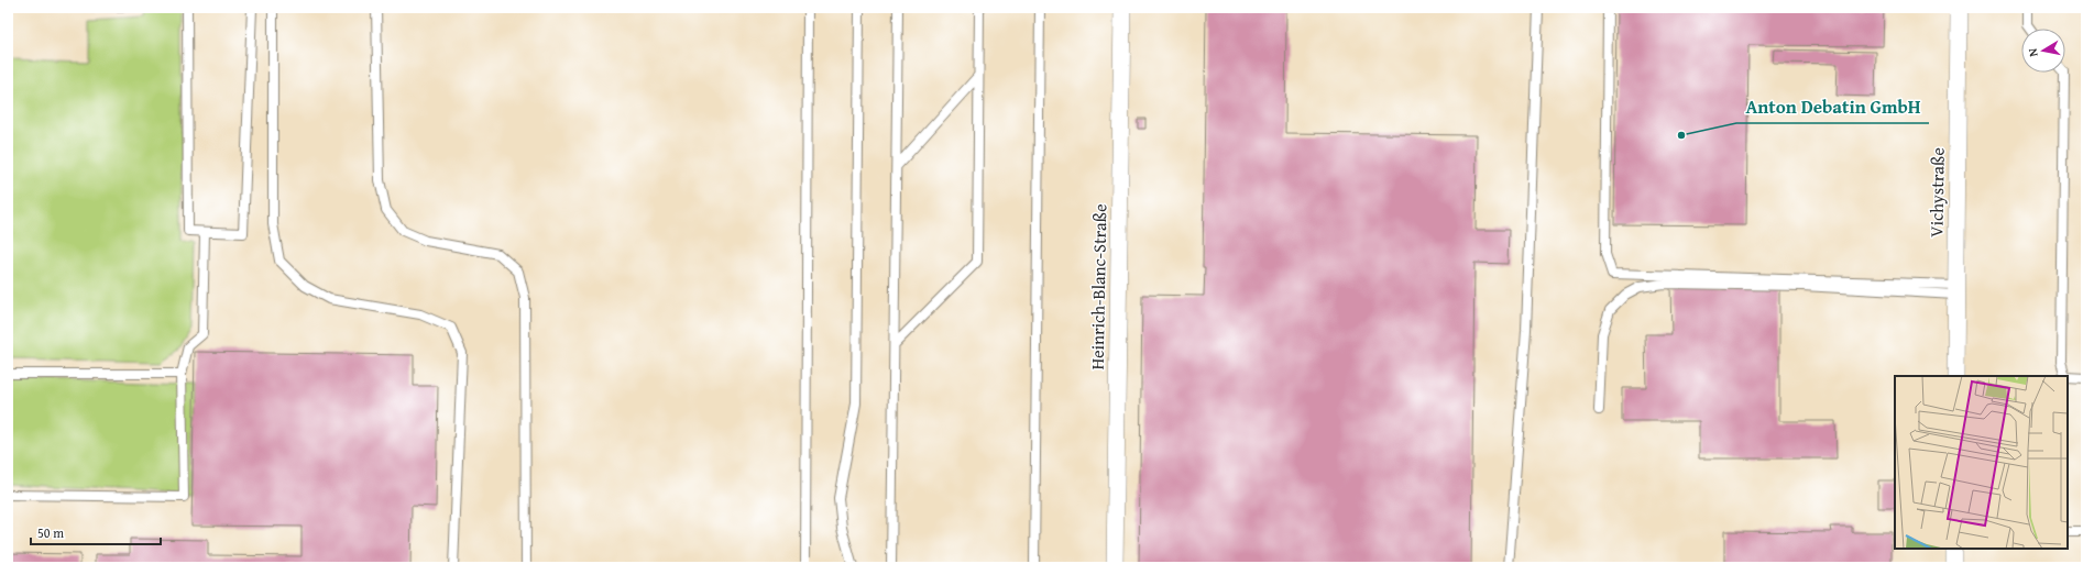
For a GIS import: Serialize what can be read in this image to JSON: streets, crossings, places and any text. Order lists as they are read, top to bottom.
{
  "streets": {
    "street": ["Vichystraße", "Heinrich-Blanc-Straße"]
  },
  "places": ["Anton Debatin GmbH"],
  "scale_bar": "50 m",
  "north": "left"
}
